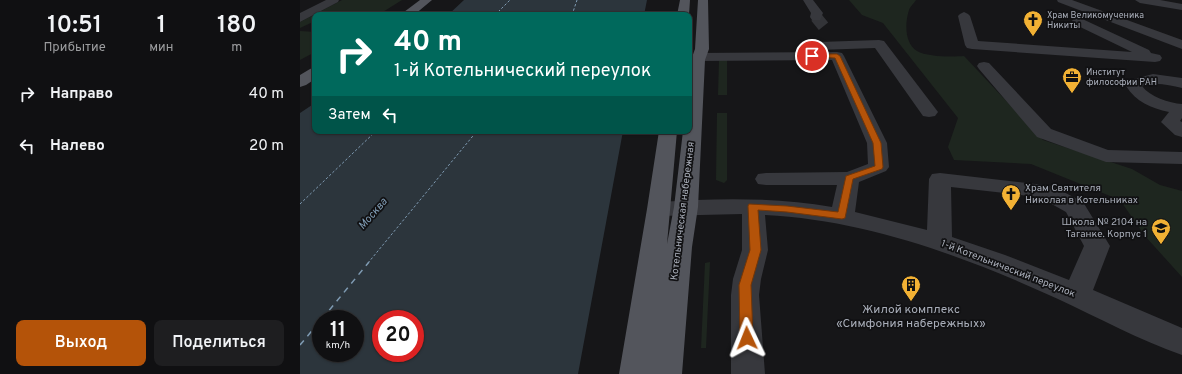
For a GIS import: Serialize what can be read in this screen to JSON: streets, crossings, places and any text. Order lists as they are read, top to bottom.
{
  "streets": {
    "main road": ["Котельническая набережная"],
    "street": ["1-й Котельнический переулок"]
  },
  "crossings": [
    ["Котельническая набережная", "1-й Котельнический переулок"]
  ],
  "water": ["Москва"],
  "places": {
    "church": ["Храм Великомученика Никиты", "Храм Святителя Николая в Котельниках"],
    "office": ["Институт философии РАН"],
    "school or university": ["Школа № 2104 на Таганке. Корпус 1"],
    "building": ["Жилой комплекс «Симфония набережных»"]
  },
  "page": {
    "eta": [
      "10:51",
      "Прибытие",
      "1",
      "мин",
      "180",
      "m"
    ],
    "turn": ["40 m", "1-й Котельнический переулок"],
    "list": [
      {
        "name": "Направо",
        "value": "40 m"
      },
      {
        "name": "Налево",
        "value": "20 m"
      }
    ],
    "then": "Затем",
    "speed": "11 km/h",
    "limit": "20",
    "buttons": ["Выход", "Поделиться"]
  }
}
